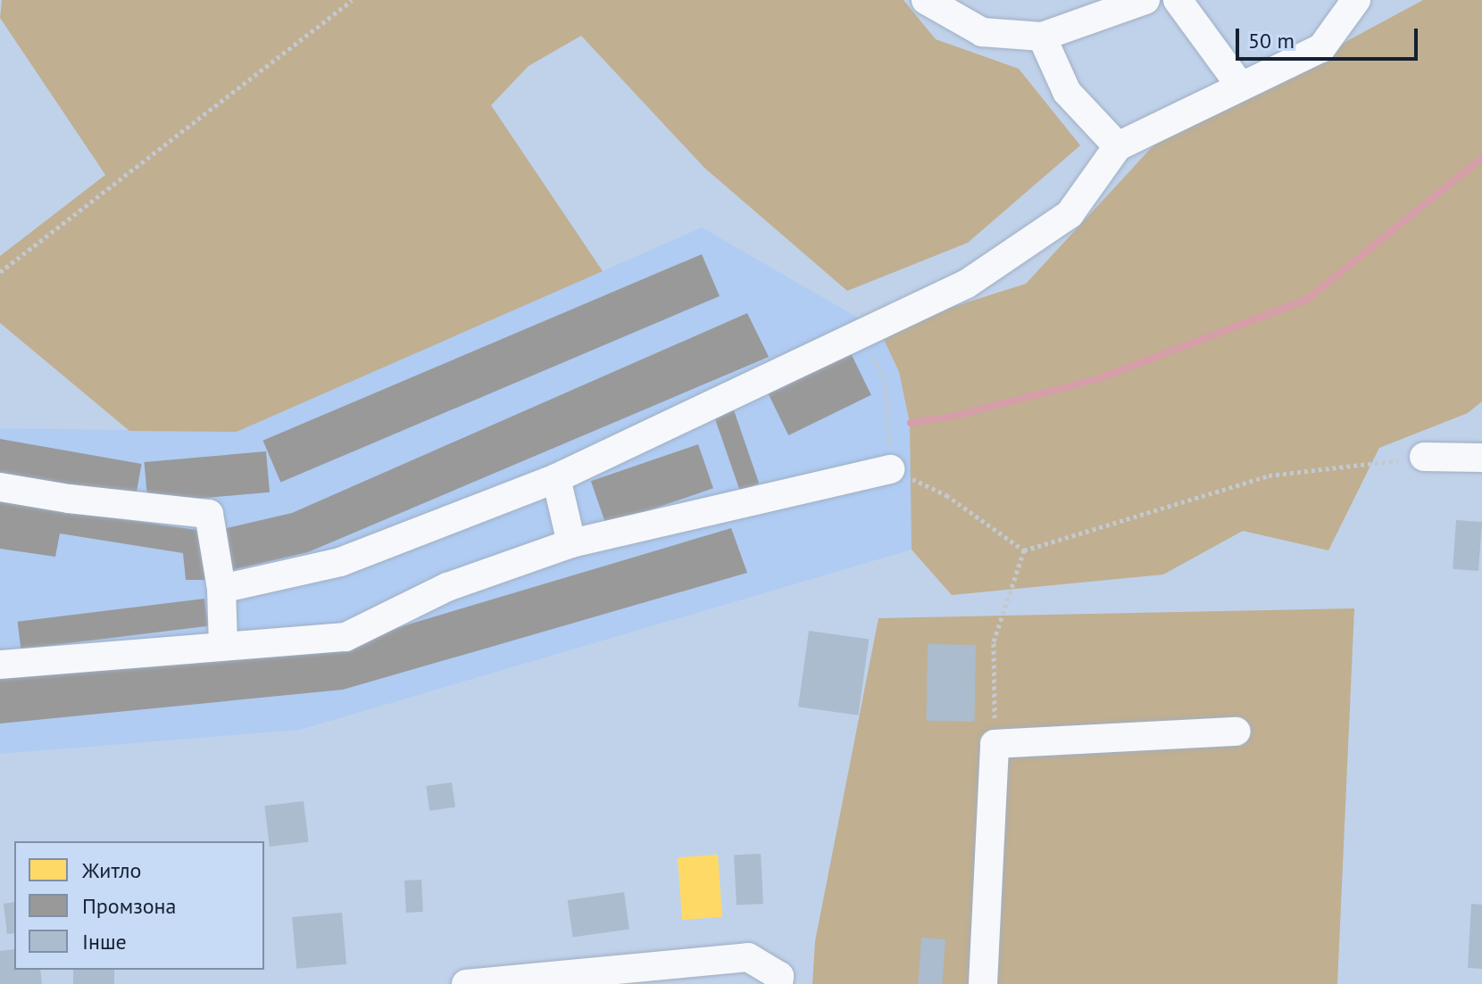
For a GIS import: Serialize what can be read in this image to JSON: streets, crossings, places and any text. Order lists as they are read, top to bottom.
{
  "legend": ["Житло", "Промзона", "Інше"],
  "scale_bar": "50 m"
}
